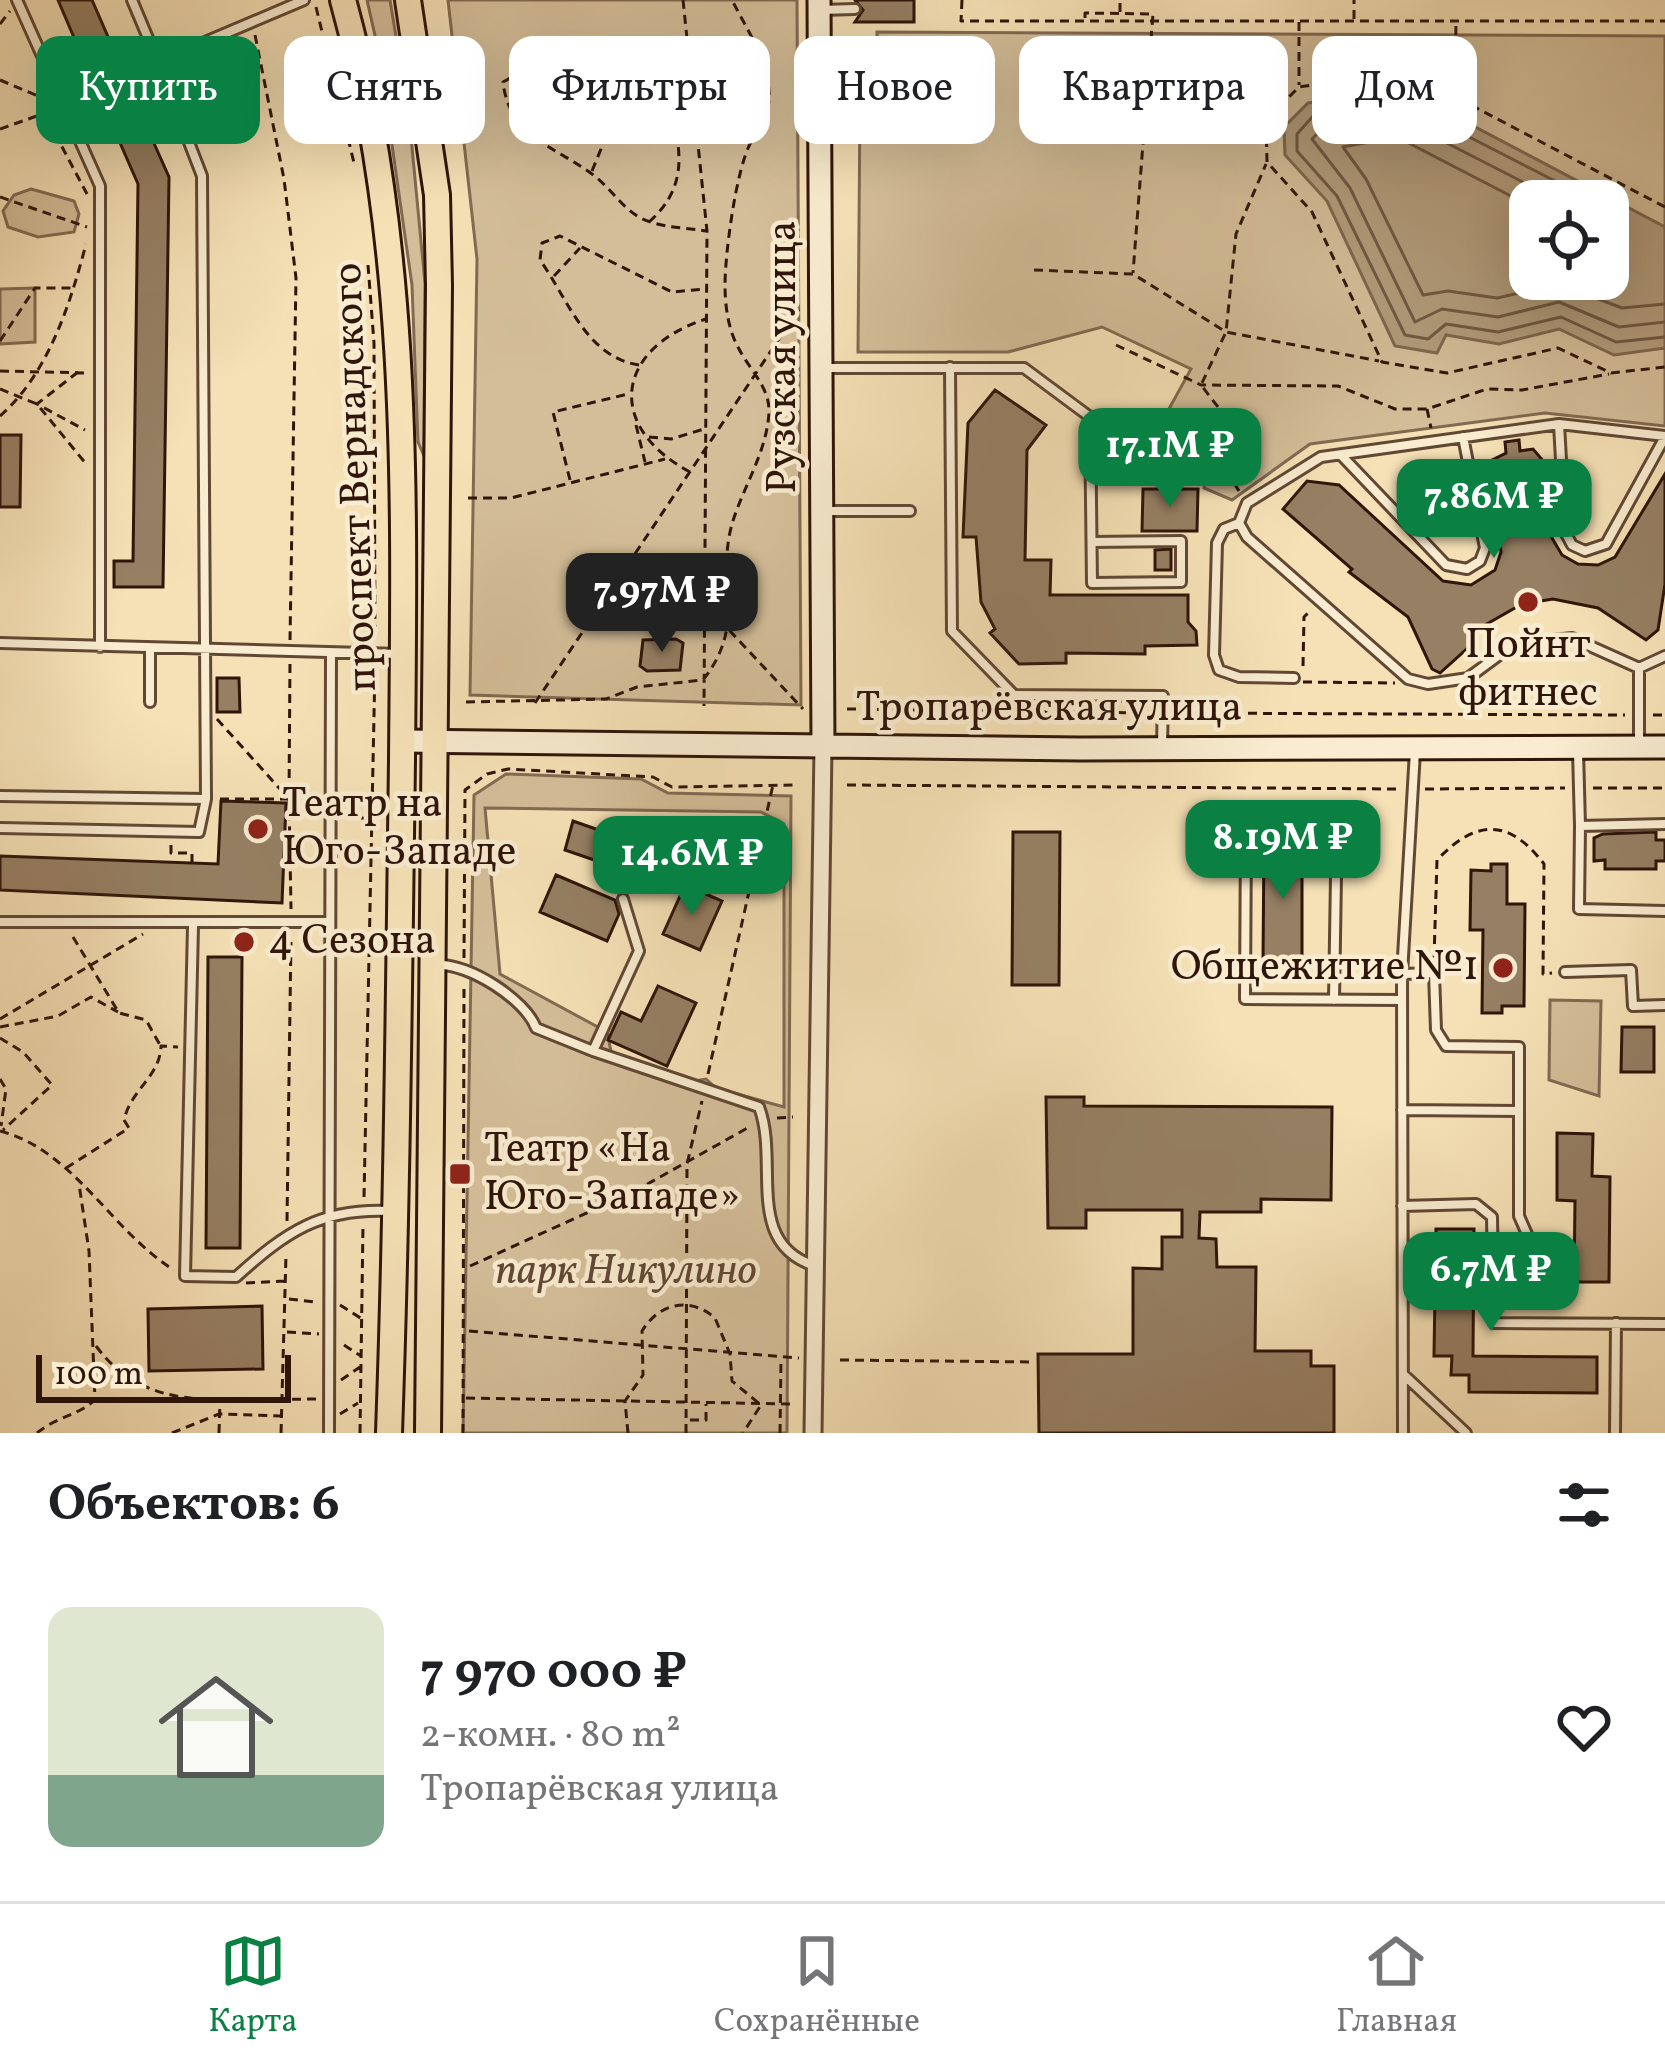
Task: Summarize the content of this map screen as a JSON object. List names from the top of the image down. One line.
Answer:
{"streets":{"main road":["проспект Вернадского"],"street":["Рузская улица","Тропарёвская улица"]},"crossings":[["Рузская улица","Тропарёвская улица"],["проспект Вернадского","Тропарёвская улица"]],"parks":["парк Никулино"],"places":{"other":["Пойнт фитнес","Театр на Юго-Западе","4 Сезона","Общежитие №1"],"transit":["Театр «На Юго-Западе»"]},"scale_bar":"100 m","page":{"chip":["Купить","Снять","Фильтры","Новое","Квартира","Дом"],"price":["17.1M ₽","7.86M ₽","7.97M ₽","8.19M ₽","14.6M ₽","6.7M ₽"],"scale":"100 m","heading":"Объектов: 6","list":[{"name":"7 970 000 ₽","note":"2-комн. · 80 m² · Тропарёвская улица"}],"tabs":["Карта","Сохранённые","Главная"]}}
